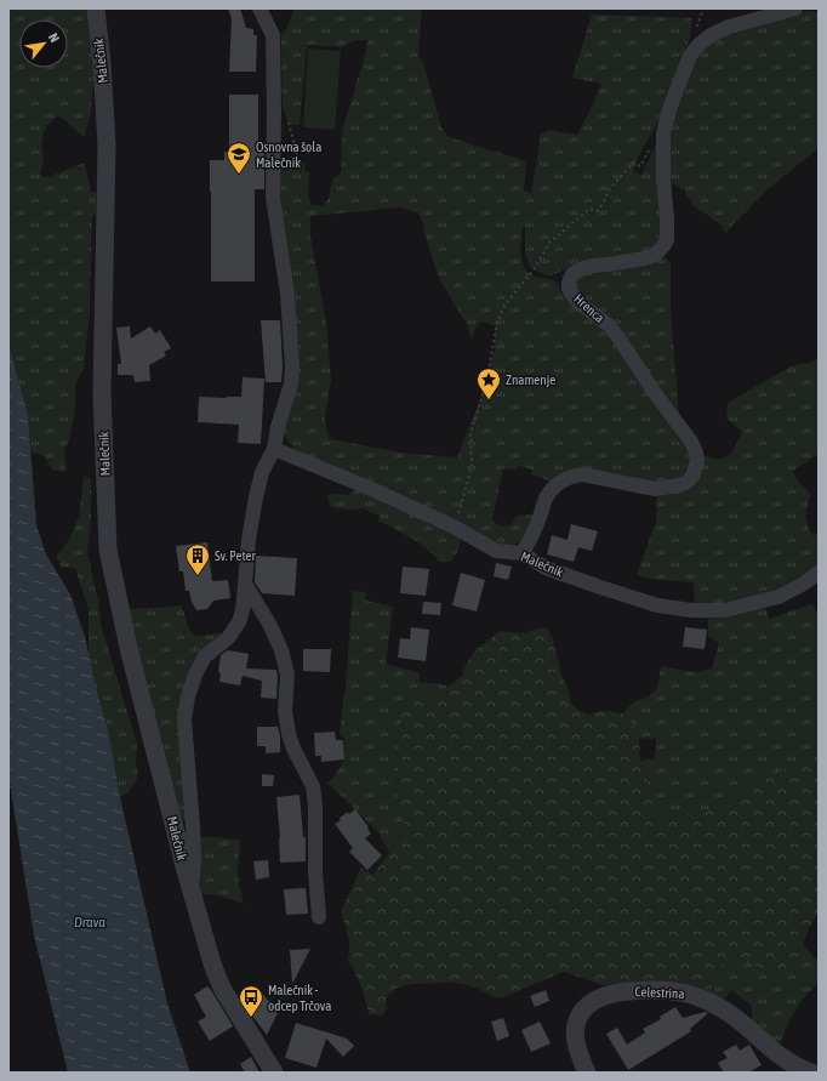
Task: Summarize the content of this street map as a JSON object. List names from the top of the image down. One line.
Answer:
{"streets":{"street":["Malečnik","Hrenca","Celestrina"]},"crossings":[["Malečnik","Hrenca"]],"water":["Drava"],"places":{"school or university":["Osnovna šola Malečnik"],"place":["Znamenje"],"building":["Sv. Peter"],"bus stop":["Malečnik - odcep Trčova"]},"north":"top right"}
